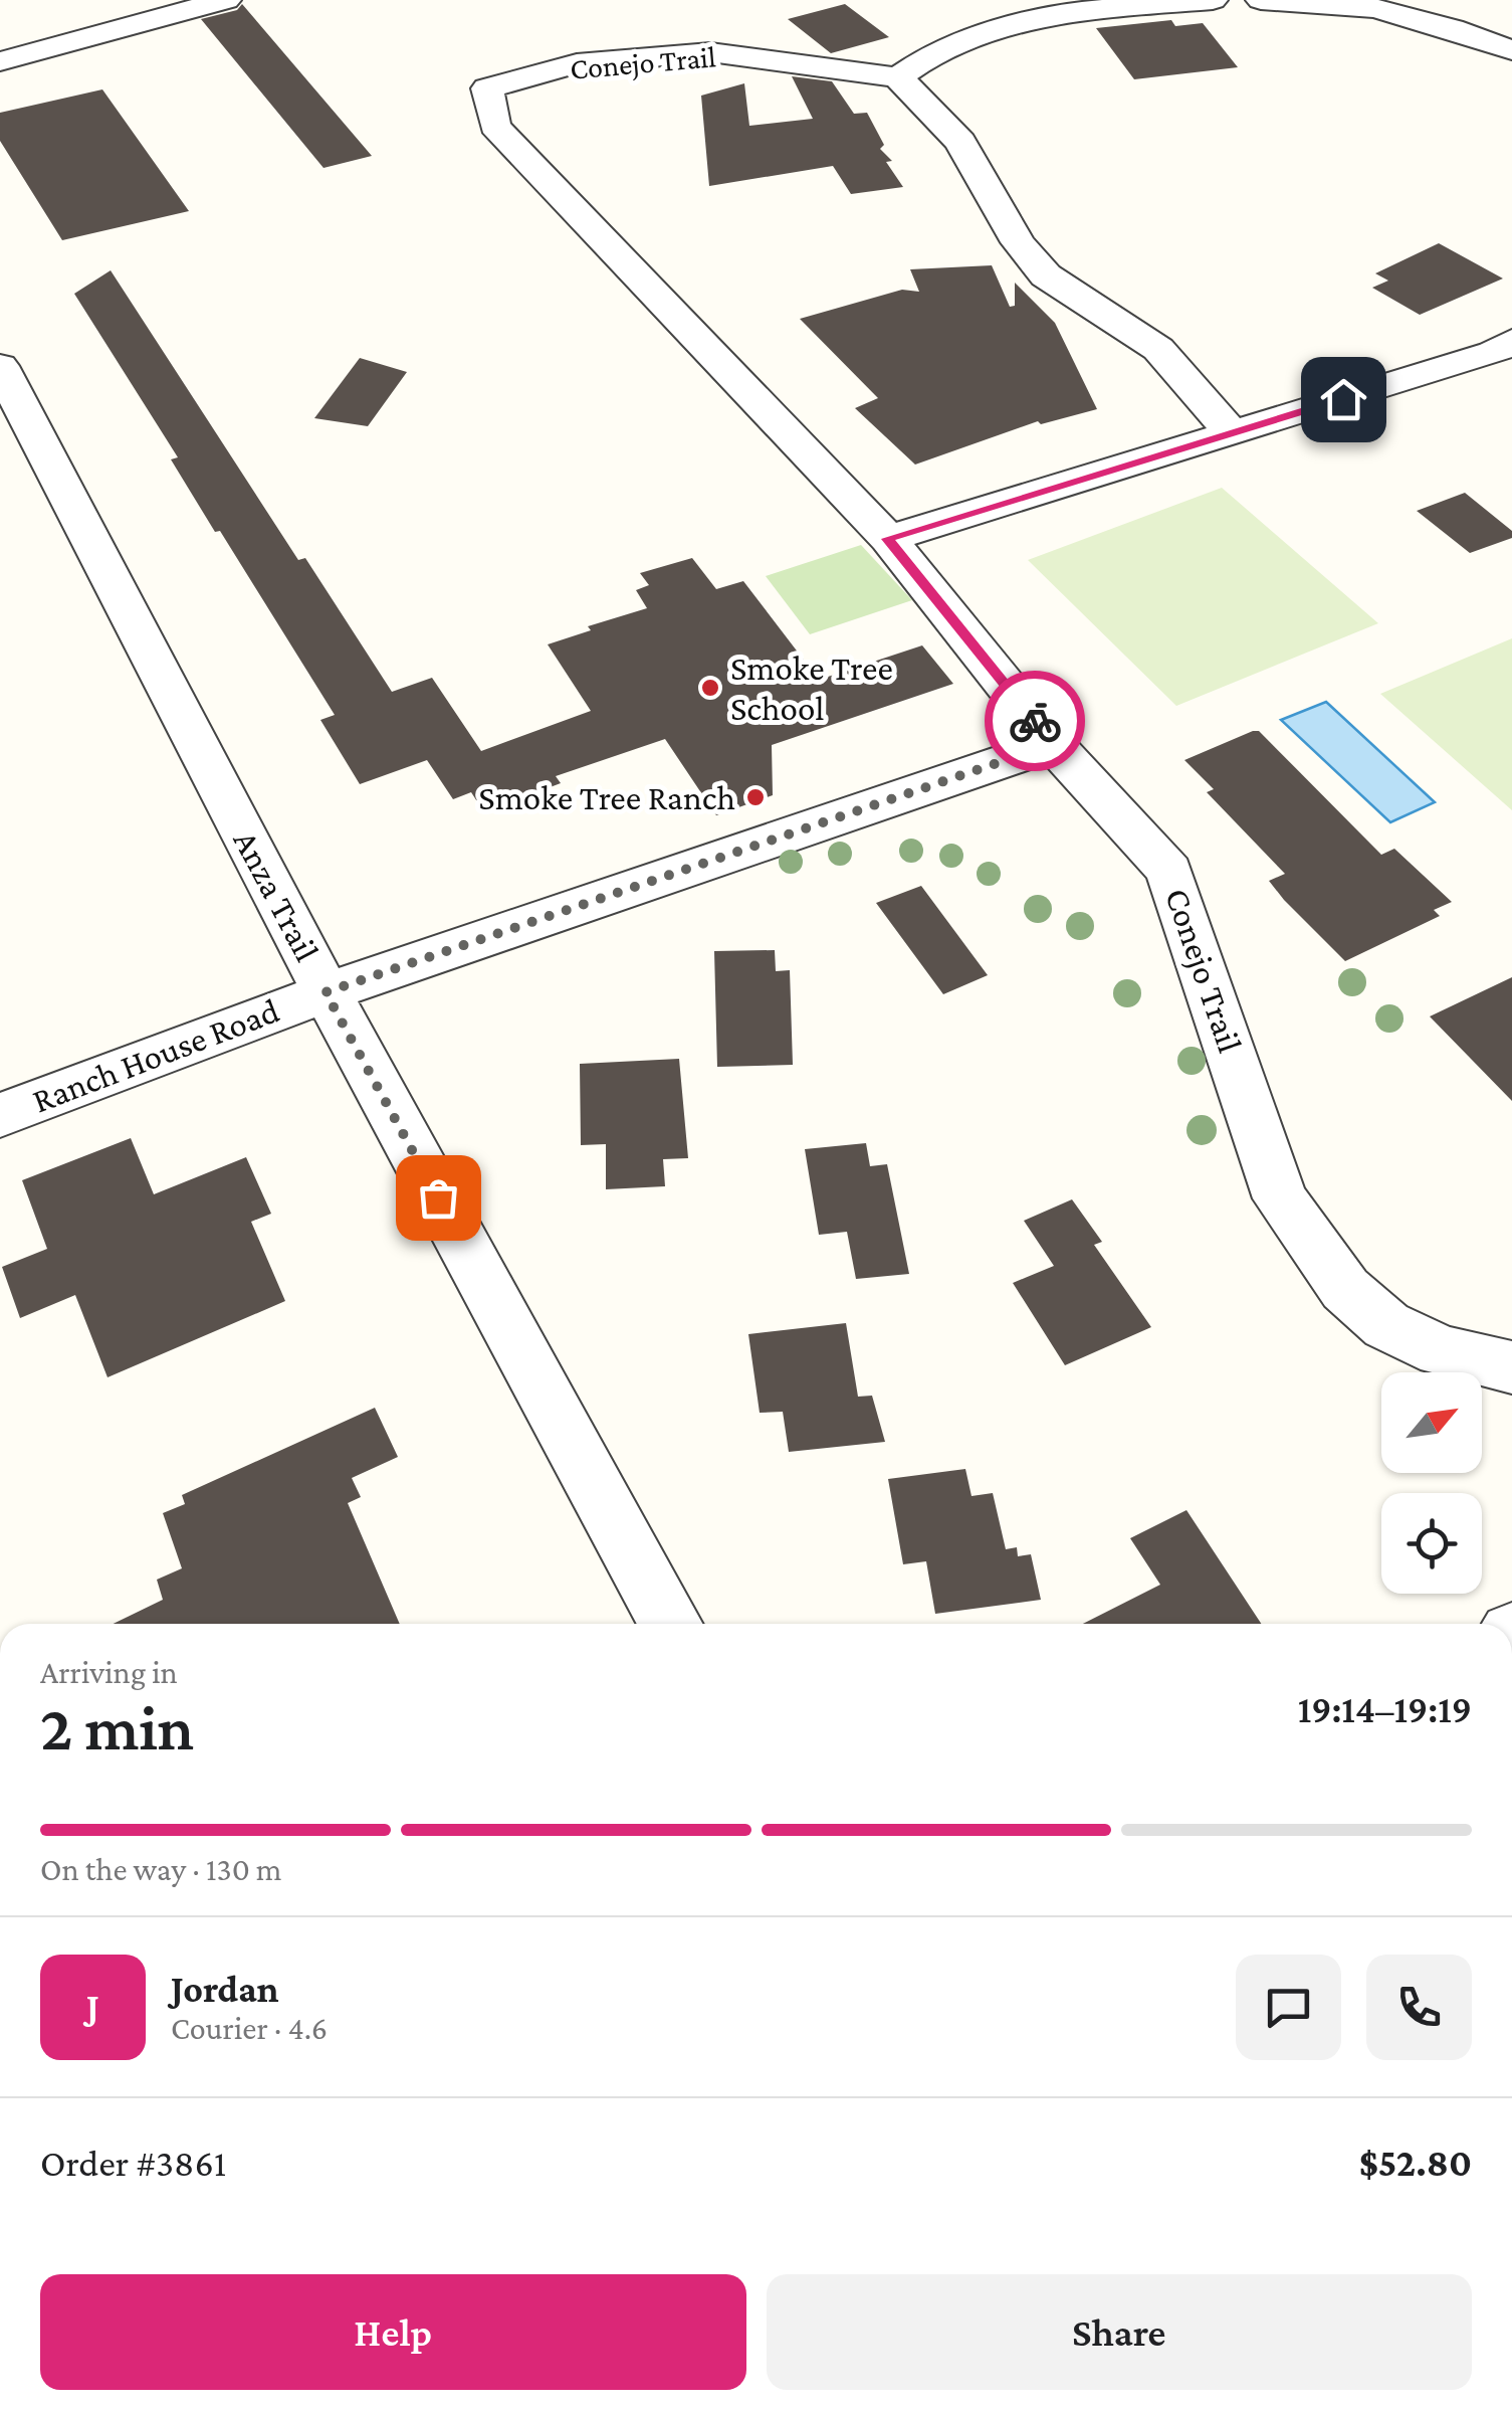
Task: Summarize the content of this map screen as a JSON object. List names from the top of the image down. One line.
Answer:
{"streets":{"street":["Conejo Trail","Anza Trail","Ranch House Road"]},"crossings":[["Conejo Trail","Ranch House Road"],["Anza Trail","Ranch House Road"]],"places":["Smoke Tree School","Smoke Tree Ranch"],"north":"top right","page":{"heading":["2 min","Arriving in","19:14–19:19"],"panel":["Jordan","Courier · 4.6","Order #3861","$52.80"],"bar":"On the way · 130 m","round":"J","buttons":["Help","Share"]}}
